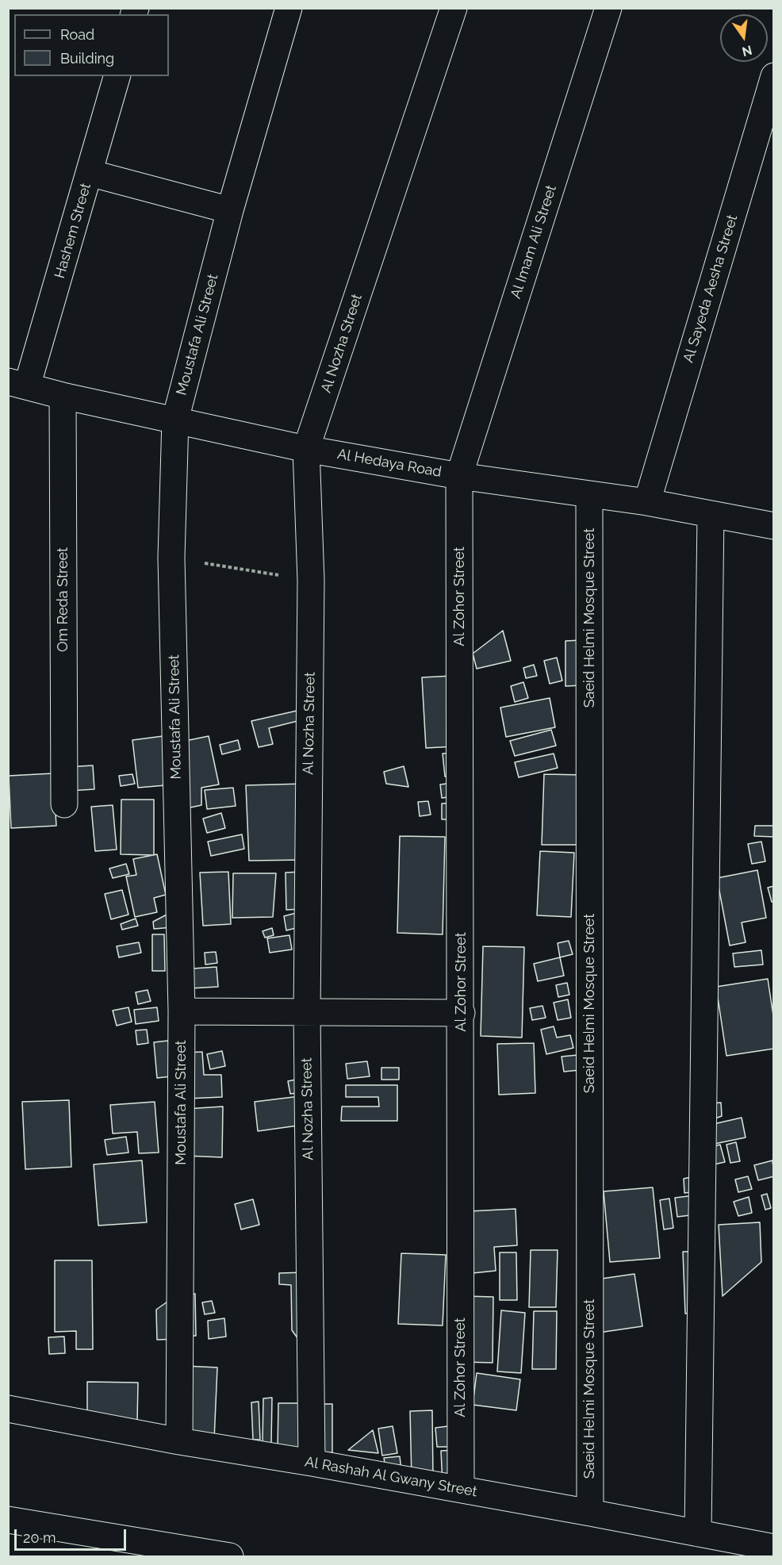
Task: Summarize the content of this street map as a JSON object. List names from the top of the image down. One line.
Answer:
{"streets":{"street":["Hashem Street","Al Imam Ali Street","Al Sayeda Aesha Street","Moustafa Ali Street","Al Nozha Street","Al Hedaya Road","Al Zohor Street","Om Reda Street","Saeid Helmi Mosque Street","Al Rashah Al Gwany Street"]},"crossings":[["Hashem Street","Al Hedaya Road"],["Al Imam Ali Street","Al Hedaya Road"],["Al Imam Ali Street","Al Zohor Street"],["Al Sayeda Aesha Street","Al Hedaya Road"],["Moustafa Ali Street","Al Hedaya Road"],["Moustafa Ali Street","Al Rashah Al Gwany Street"],["Al Nozha Street","Al Hedaya Road"],["Al Nozha Street","Al Rashah Al Gwany Street"],["Al Hedaya Road","Al Zohor Street"],["Al Hedaya Road","Om Reda Street"],["Al Hedaya Road","Saeid Helmi Mosque Street"],["Al Zohor Street","Al Rashah Al Gwany Street"],["Saeid Helmi Mosque Street","Al Rashah Al Gwany Street"]],"legend":["Road","Building"],"scale_bar":"20 m","north":"bottom"}
